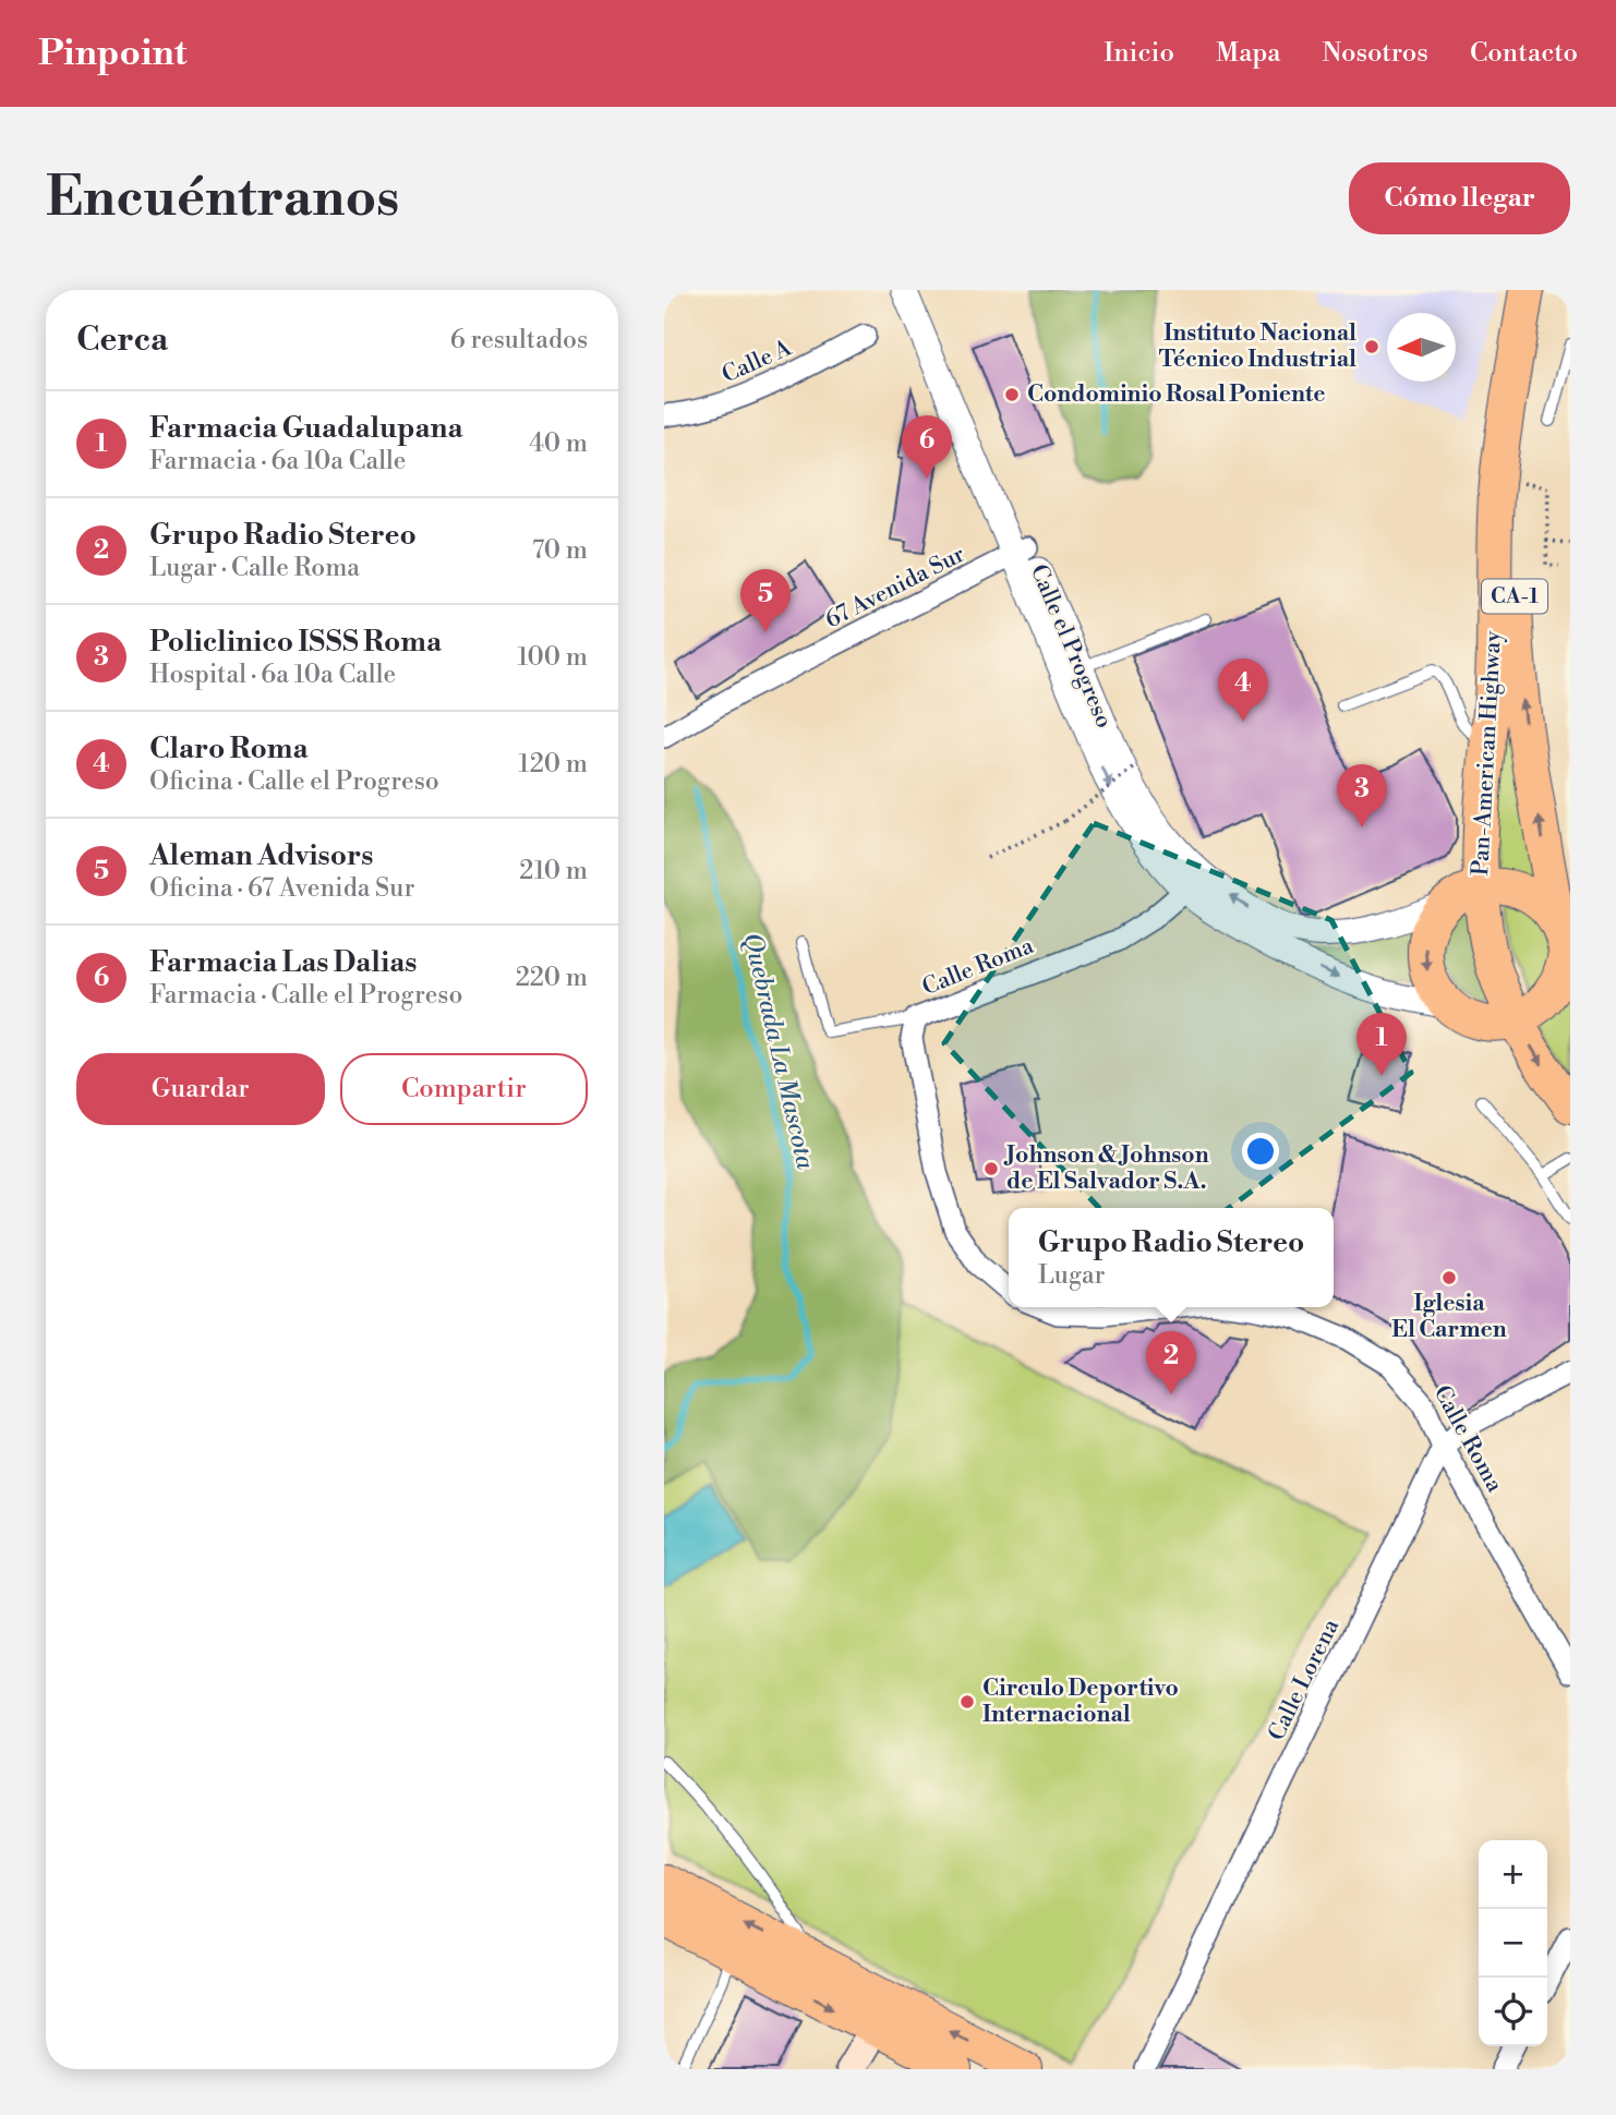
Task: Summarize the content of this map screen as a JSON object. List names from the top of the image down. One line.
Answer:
{"streets":{"highway":["CA-1","Pan-American Highway"],"street":["Calle A","67 Avenida Sur","Calle el Progreso","Calle Roma","Calle Lorena"]},"crossings":[["67 Avenida Sur","Calle el Progreso"],["CA-1","Pan-American Highway"],["Calle el Progreso","Calle Roma"],["Calle Roma","Calle Lorena"]],"water":["Quebrada La Mascota"],"places":["Instituto Nacional Técnico Industrial","Condominio Rosal Poniente","Johnson & Johnson de El Salvador S.A.","Iglesia El Carmen","Circulo Deportivo Internacional"],"north":"left","page":{"header":"Pinpoint","nav":["Inicio","Mapa","Nosotros","Contacto"],"buttons":["Cómo llegar",["Guardar","Compartir"]],"title":"Encuéntranos","heading":["Cerca","6 resultados"],"list":[{"mark":"1","name":"Farmacia Guadalupana","note":"Farmacia · 6a 10a Calle","value":"40 m"},{"mark":"2","name":"Grupo Radio Stereo","note":"Lugar · Calle Roma","value":"70 m"},{"mark":"3","name":"Policlinico ISSS Roma","note":"Hospital · 6a 10a Calle","value":"100 m"},{"mark":"4","name":"Claro Roma","note":"Oficina · Calle el Progreso","value":"120 m"},{"mark":"5","name":"Aleman Advisors","note":"Oficina · 67 Avenida Sur","value":"210 m"},{"mark":"6","name":"Farmacia Las Dalias","note":"Farmacia · Calle el Progreso","value":"220 m"}],"pins":["6","5","4","3","1","2"],"popup":["Grupo Radio Stereo","Lugar"],"map_buttons":["+","−"]}}
